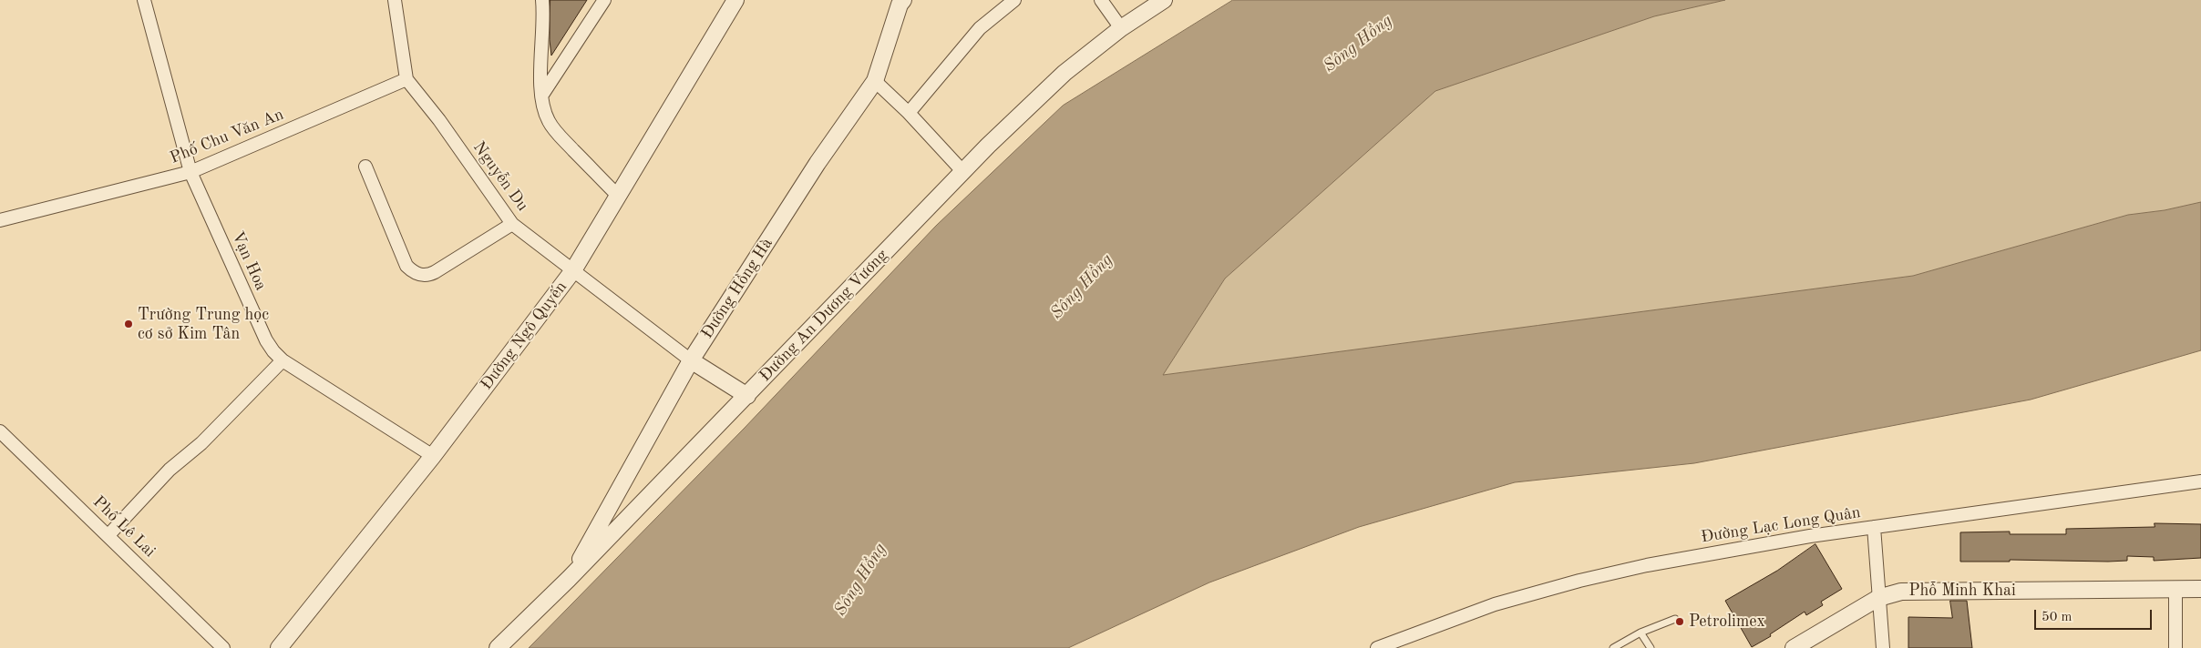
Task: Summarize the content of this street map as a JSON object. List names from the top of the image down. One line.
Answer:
{"streets":{"street":["Phố Chu Văn An","Nguyễn Du","Vạn Hoa","Đường Hồng Hà","Đường An Dương Vương","Đường Ngô Quyến","Đường Lạc Long Quân","Phố Lê Lai","Phỗ Minh Khai"]},"crossings":[["Phố Chu Văn An","Nguyễn Du"],["Phố Chu Văn An","Vạn Hoa"],["Nguyễn Du","Đường Hồng Hà"],["Nguyễn Du","Đường Ngô Quyến"],["Vạn Hoa","Đường Ngô Quyến"],["Đường Hồng Hà","Đường An Dương Vương"]],"water":["Sông Hồng"],"places":["Trường Trung học cơ sở Kim Tân","Petrolimex"],"scale_bar":"50 m"}
